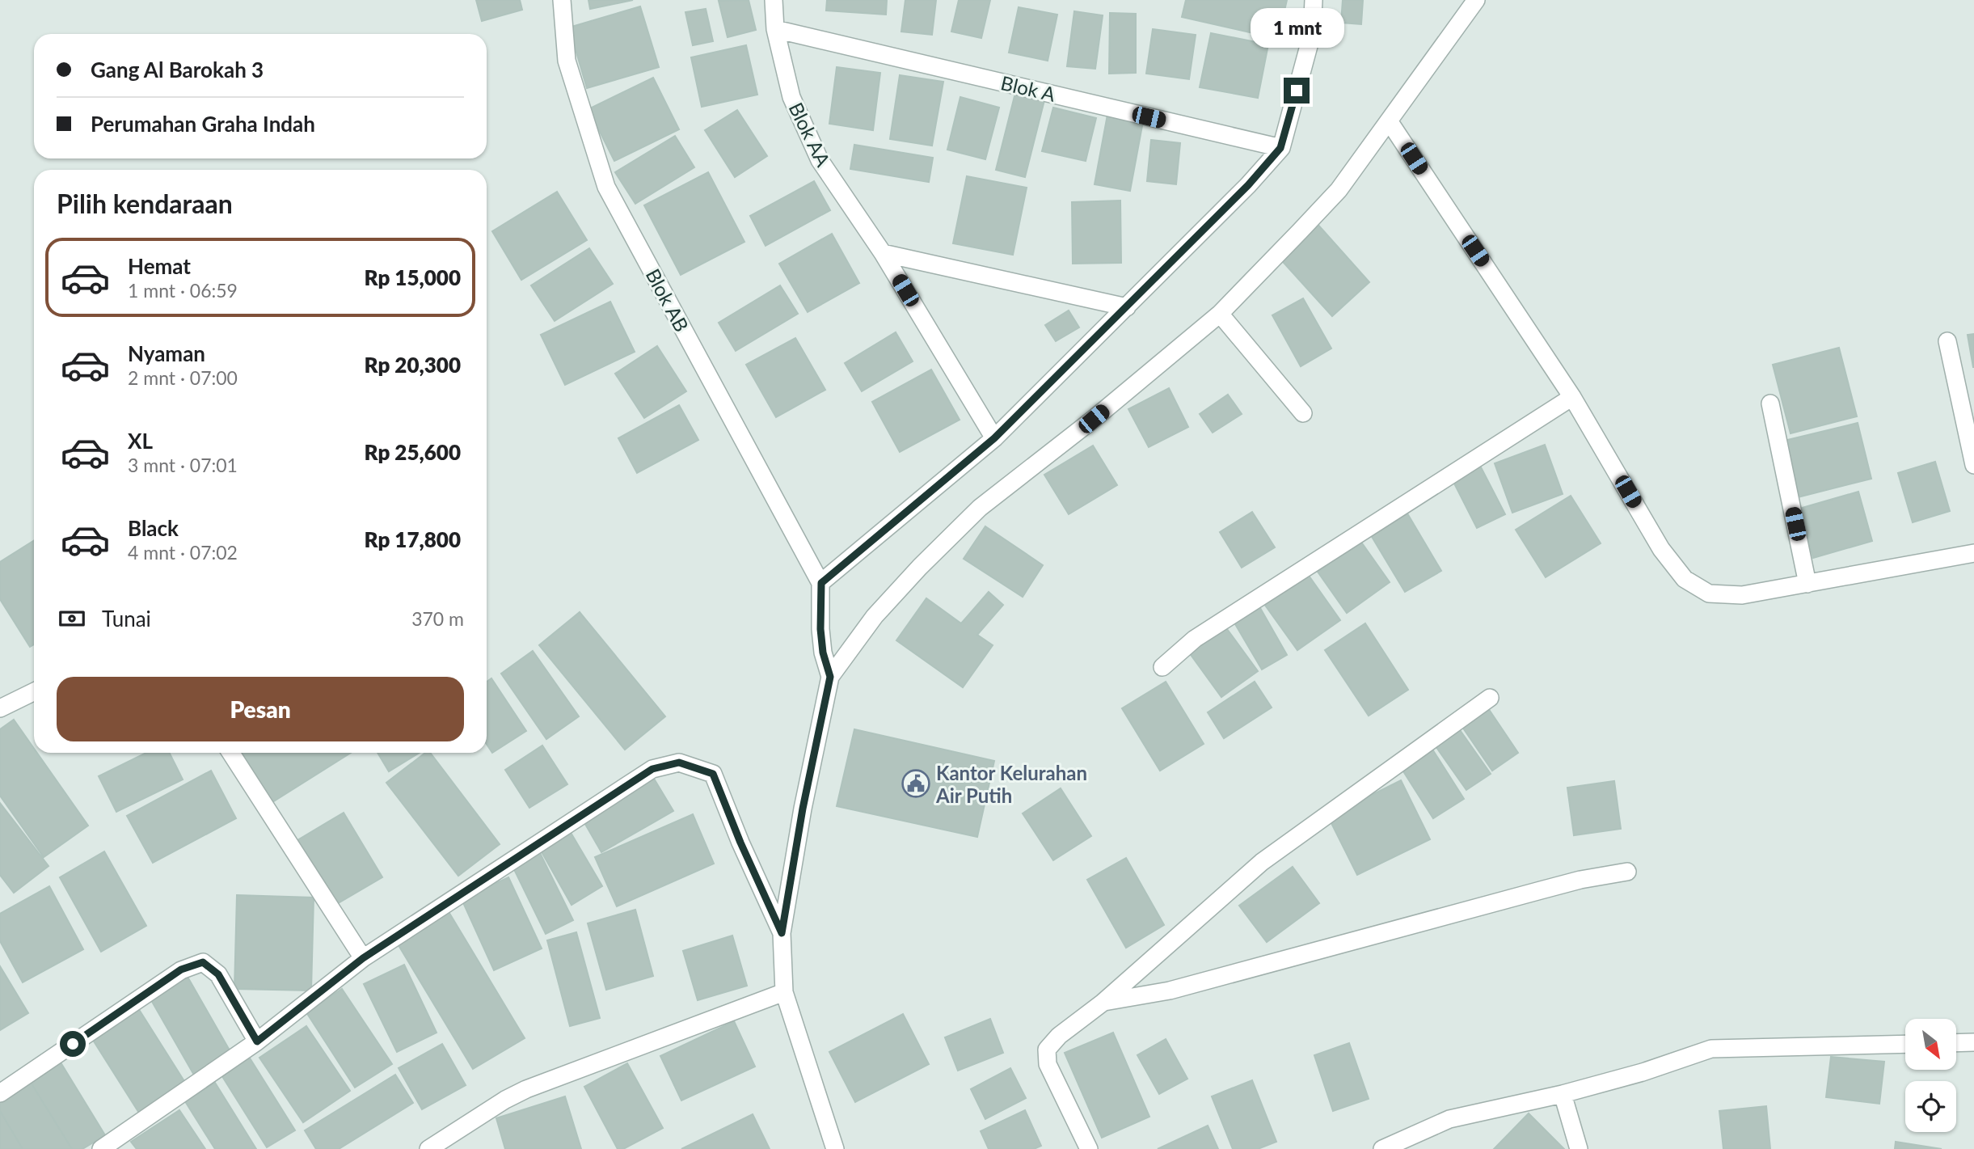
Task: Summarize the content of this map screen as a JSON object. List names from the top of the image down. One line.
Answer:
{"streets":{"street":["Blok A","Blok AA","Blok AB"]},"crossings":[["Blok A","Blok AA"]],"places":{"public building":["Kantor Kelurahan Air Putih"]},"north":"bottom right","page":{"bubble":"1 mnt","banner":["Gang Al Barokah 3","Perumahan Graha Indah"],"heading":"Pilih kendaraan","list":[{"name":"Hemat","note":"1 mnt · 06:59","value":"Rp 15,000"},{"name":"Nyaman","note":"2 mnt · 07:00","value":"Rp 20,300"},{"name":"XL","note":"3 mnt · 07:01","value":"Rp 25,600"},{"name":"Black","note":"4 mnt · 07:02","value":"Rp 17,800"}],"pay":["Tunai","370 m"],"buttons":"Pesan"}}
